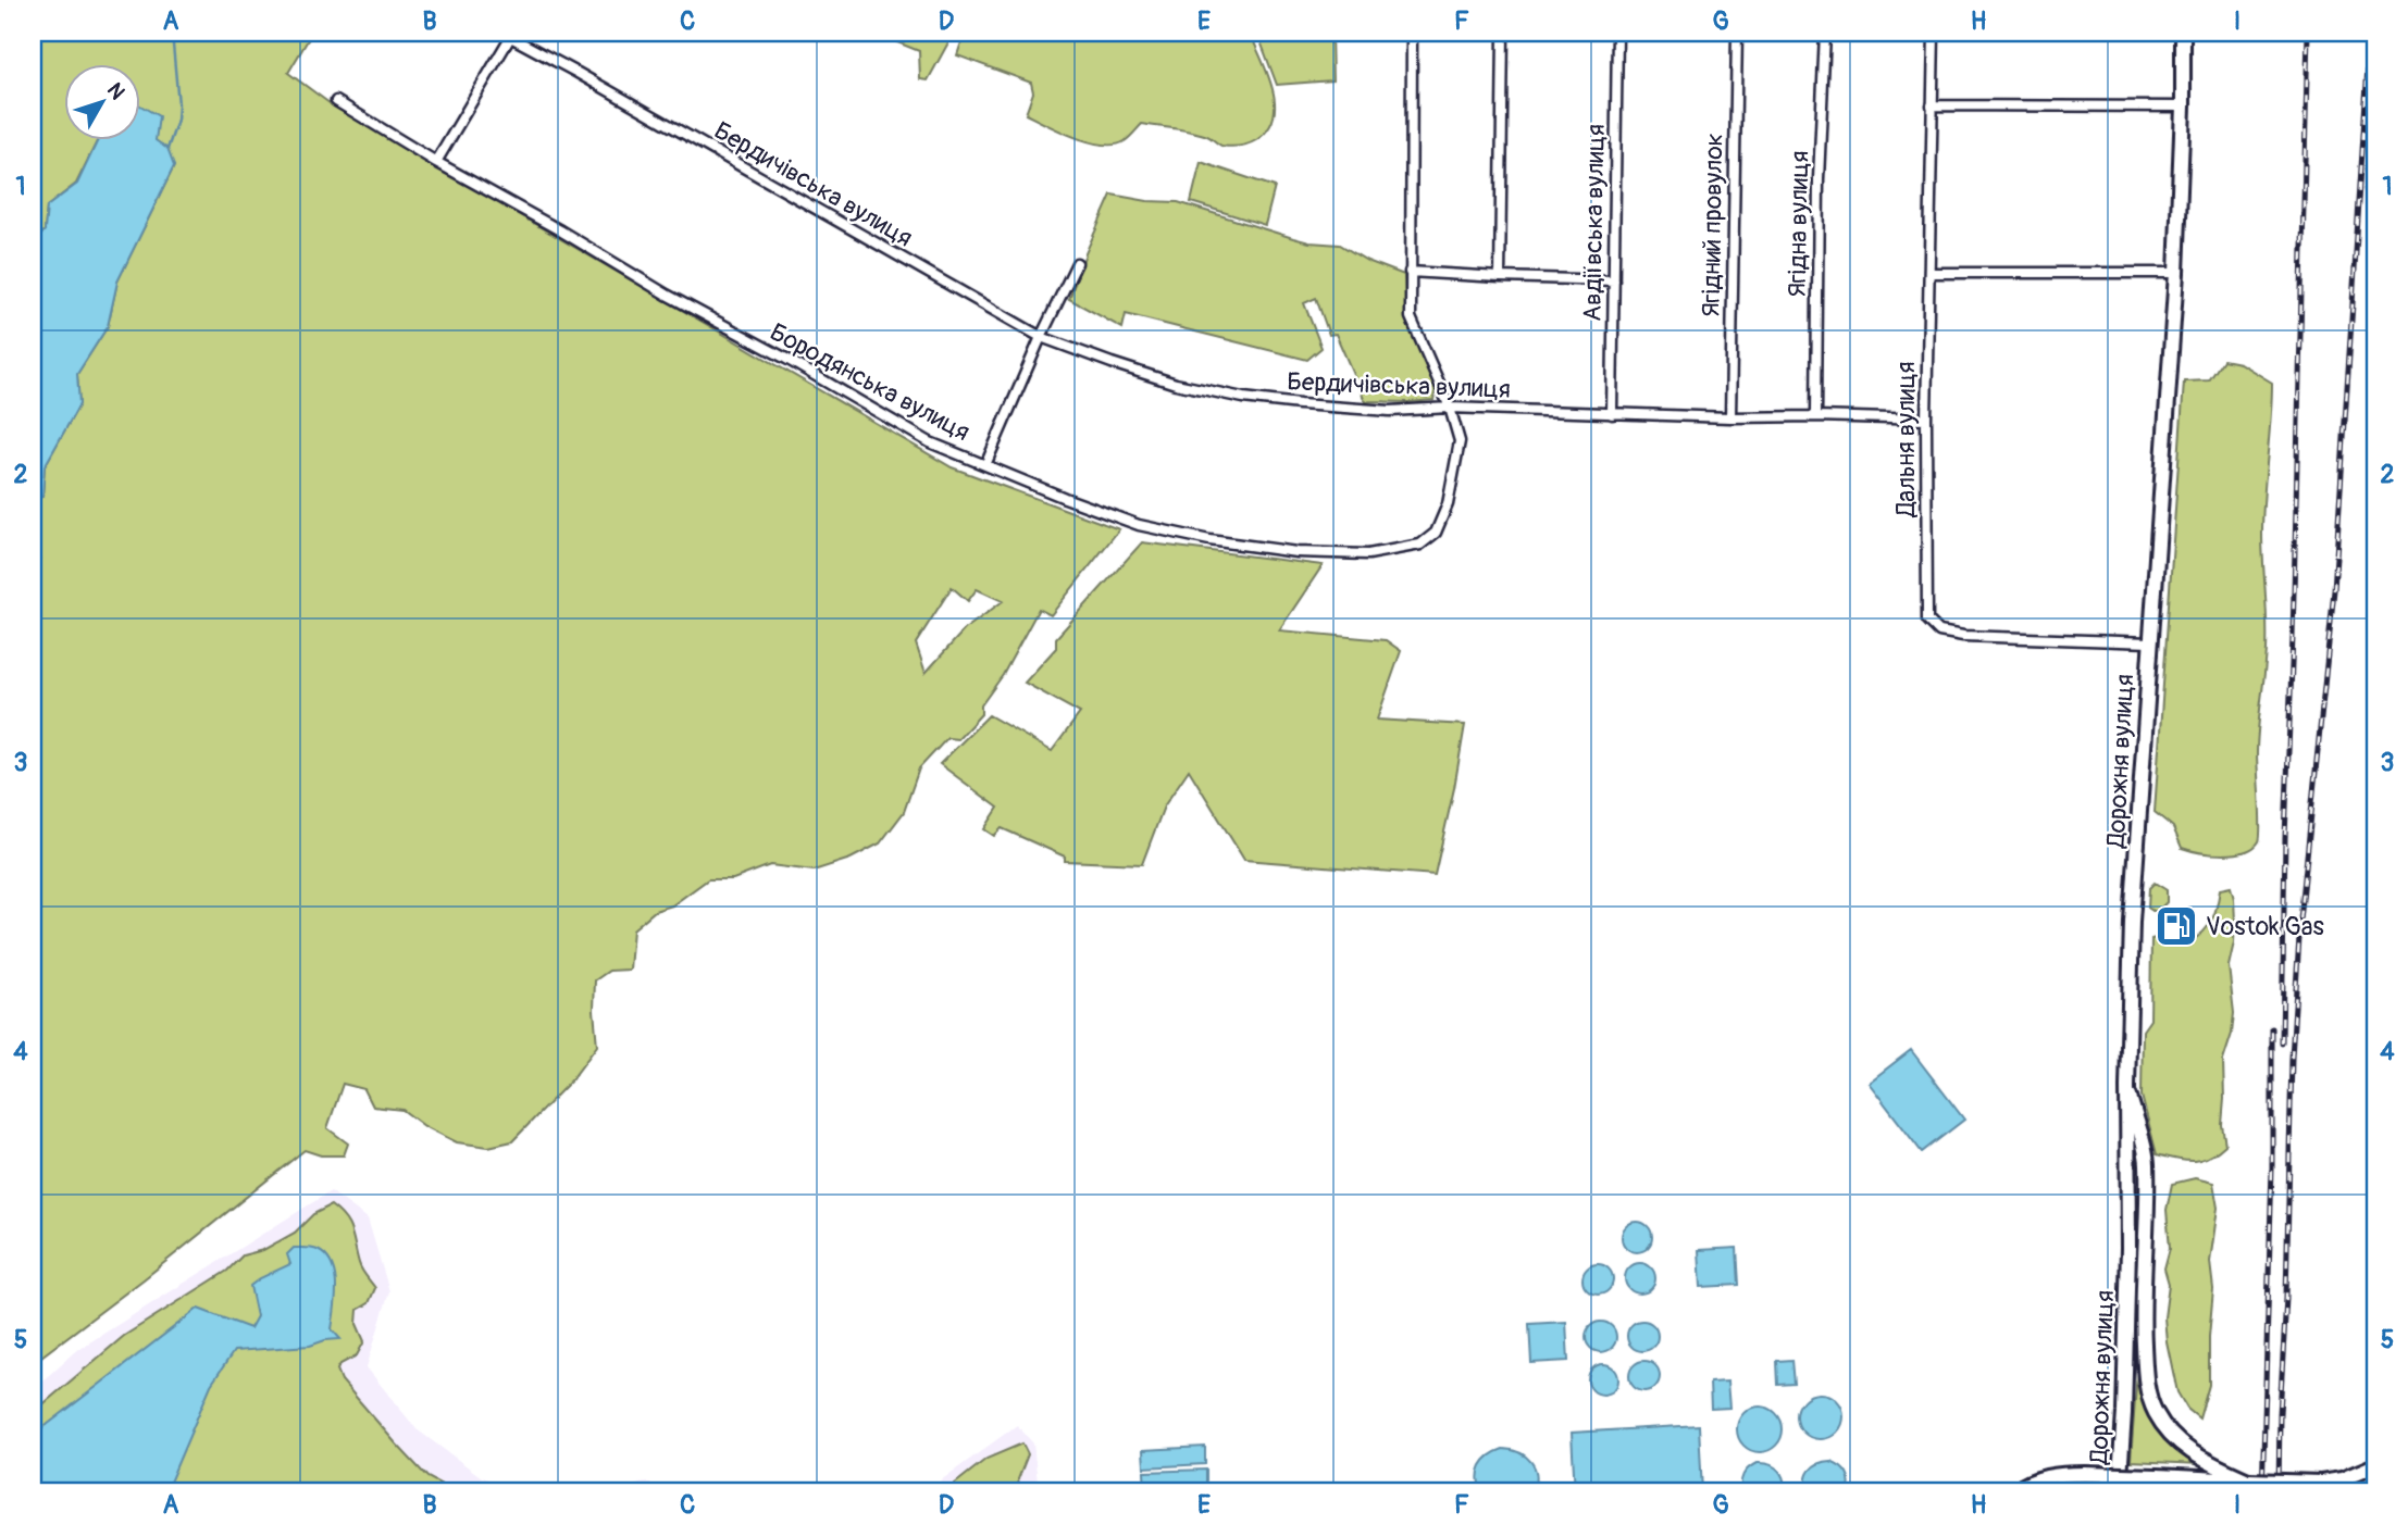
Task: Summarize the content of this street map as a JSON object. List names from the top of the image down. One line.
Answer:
{"streets":{"main road":["Дорожня вулиця"],"street":["Бердичівська вулиця","Авдіївська вулиця","Ягідна вулиця","Ягідний провулок","Бородянська вулиця","Дальня вулиця"]},"crossings":[["Бердичівська вулиця","Авдіївська вулиця"],["Бердичівська вулиця","Ягідна вулиця"],["Бердичівська вулиця","Ягідний провулок"],["Бердичівська вулиця","Бородянська вулиця"],["Бердичівська вулиця","Дальня вулиця"],["Дальня вулиця","Дорожня вулиця"]],"places":{"fuel station":["Vostok Gas"]},"north":"top right","grid":{"columns":["A","B","C","D","E","F","G","H","I"],"rows":["1","2","3","4","5"]}}
